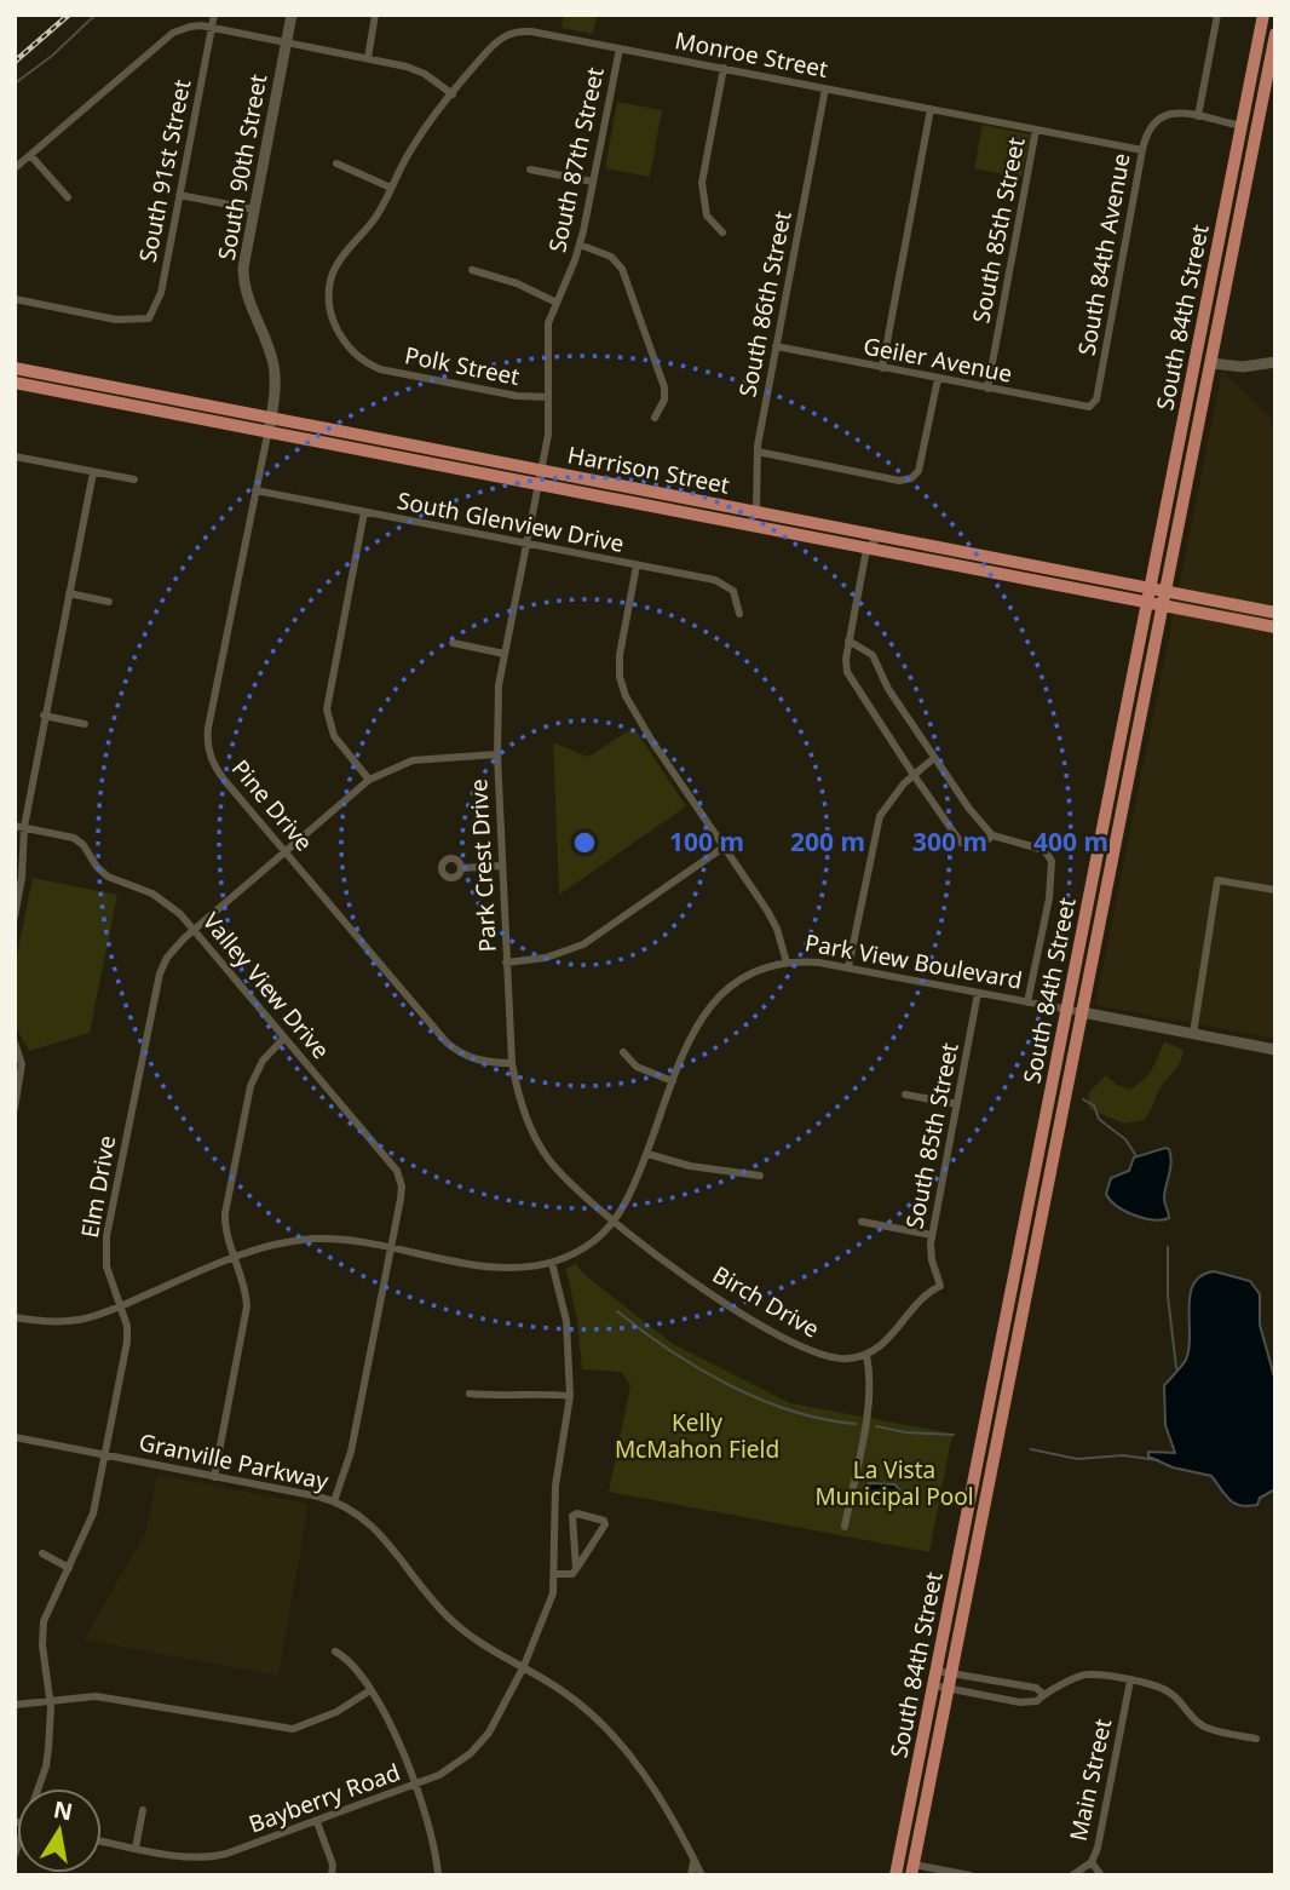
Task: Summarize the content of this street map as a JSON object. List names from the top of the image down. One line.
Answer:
{"streets":{"main road":["South 84th Street","Harrison Street"],"street":["Monroe Street","South 87th Street","South 90th Street","South 91st Street","South 85th Street","South 84th Avenue","South 86th Street","Geiler Avenue","Polk Street","South Glenview Drive","Pine Drive","Park Crest Drive","Park View Boulevard","Valley View Drive","Elm Drive","Birch Drive","Granville Parkway","Main Street","Bayberry Road"]},"crossings":[["Monroe Street","South 87th Street"],["Monroe Street","South 85th Street"],["Monroe Street","South 84th Avenue"],["Monroe Street","South 86th Street"],["South 87th Street","Polk Street"],["South 87th Street","Harrison Street"],["South 87th Street","Park Crest Drive"],["South 90th Street","Harrison Street"],["South 90th Street","Pine Drive"],["South 85th Street","Geiler Avenue"],["South 85th Street","Park View Boulevard"],["South 85th Street","Birch Drive"],["South 84th Avenue","Geiler Avenue"],["South 86th Street","Geiler Avenue"],["South 86th Street","Harrison Street"],["South 84th Street","Harrison Street"],["South 84th Street","Park View Boulevard"],["Harrison Street","Pine Drive"],["Harrison Street","Park Crest Drive"],["South Glenview Drive","Pine Drive"],["South Glenview Drive","Park Crest Drive"],["Pine Drive","Park Crest Drive"],["Pine Drive","Elm Drive"],["Park Crest Drive","Park View Boulevard"],["Park Crest Drive","Elm Drive"],["Park Crest Drive","Birch Drive"],["Park View Boulevard","Valley View Drive"],["Park View Boulevard","Elm Drive"],["Park View Boulevard","Birch Drive"],["Valley View Drive","Elm Drive"],["Valley View Drive","Granville Parkway"],["Elm Drive","Granville Parkway"],["Granville Parkway","Bayberry Road"]],"parks":["Kelly McMahon Field","La Vista Municipal Pool"],"north":"top","rings":["100 m","200 m","300 m","400 m"]}
